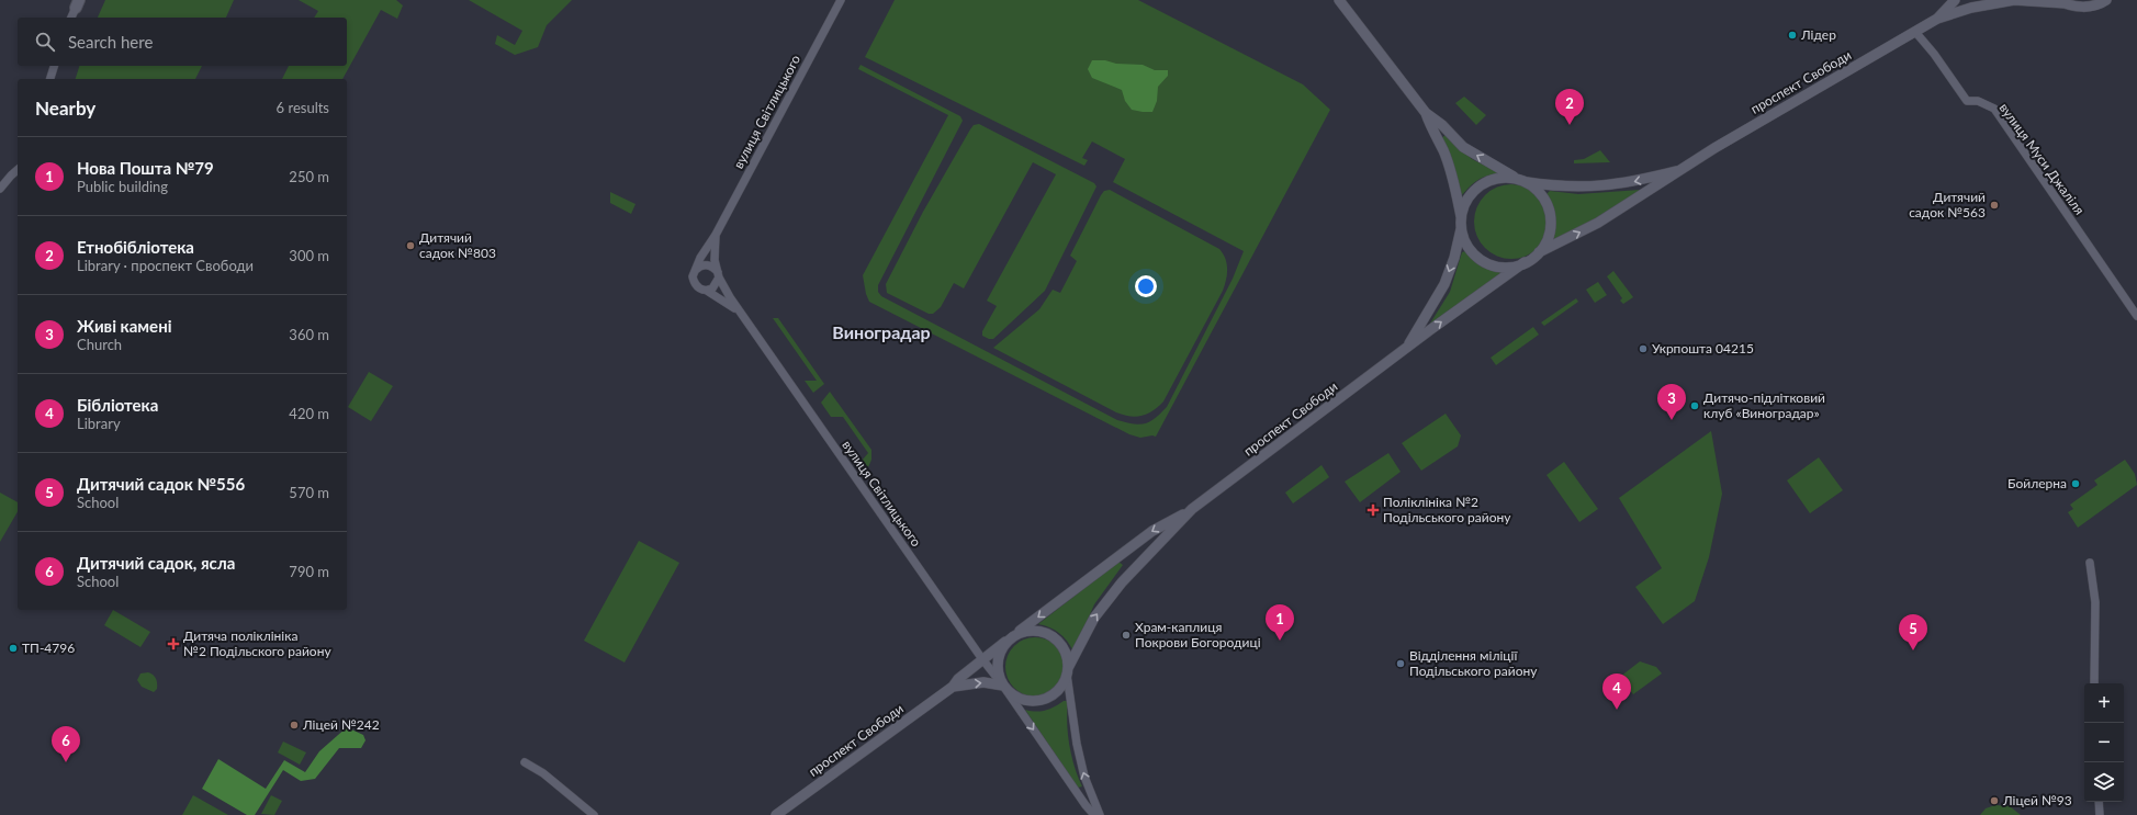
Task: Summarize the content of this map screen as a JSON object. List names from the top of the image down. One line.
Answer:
{"streets":{"street":["проспект Свободи","вулиця Світлицького","вулиця Муси Джаліля"]},"crossings":[["проспект Свободи","вулиця Світлицького"],["проспект Свободи","вулиця Муси Джаліля"]],"districts":["Виноградар"],"places":{"other":["Лідер","Дитячий садок №563","Дитячий садок №803","Укрпошта 04215","Дитячо-підлітковий клуб «Виноградар»","Бойлерна","Храм-каплиця Покрови Богородиці","ТП-4796","Відділення міліції Подільського району","Ліцей №242","Ліцей №93"],"health":["Поліклініка №2 Подільського району","Дитяча поліклініка №2 Подільского району"]},"page":{"search":"Search here","heading":["Nearby","6 results"],"pins":["2","3","1","5","4","6"],"list":[{"mark":"1","name":"Нова Пошта №79","note":"Public building","value":"250 m"},{"mark":"2","name":"Етнобібліотека","note":"Library · проспект Свободи","value":"300 m"},{"mark":"3","name":"Живі камені","note":"Church","value":"360 m"},{"mark":"4","name":"Бібліотека","note":"Library","value":"420 m"},{"mark":"5","name":"Дитячий садок №556","note":"School","value":"570 m"},{"mark":"6","name":"Дитячий садок, ясла","note":"School","value":"790 m"}],"map_buttons":["+","−"]}}
